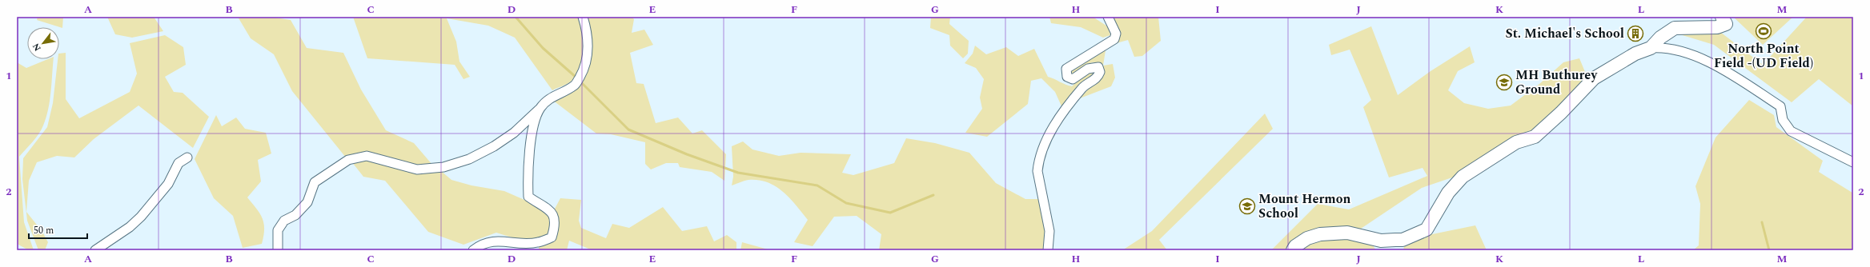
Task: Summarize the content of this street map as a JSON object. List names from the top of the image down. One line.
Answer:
{"places":{"sports":["North Point Field -(UD Field)"],"building":["St. Michael's School"],"school or university":["MH Buthurey Ground","Mount Hermon School"]},"scale_bar":"50 m","north":"bottom left","grid":{"columns":["A","B","C","D","E","F","G","H","I","J","K","L","M"],"rows":["1","2"]}}
